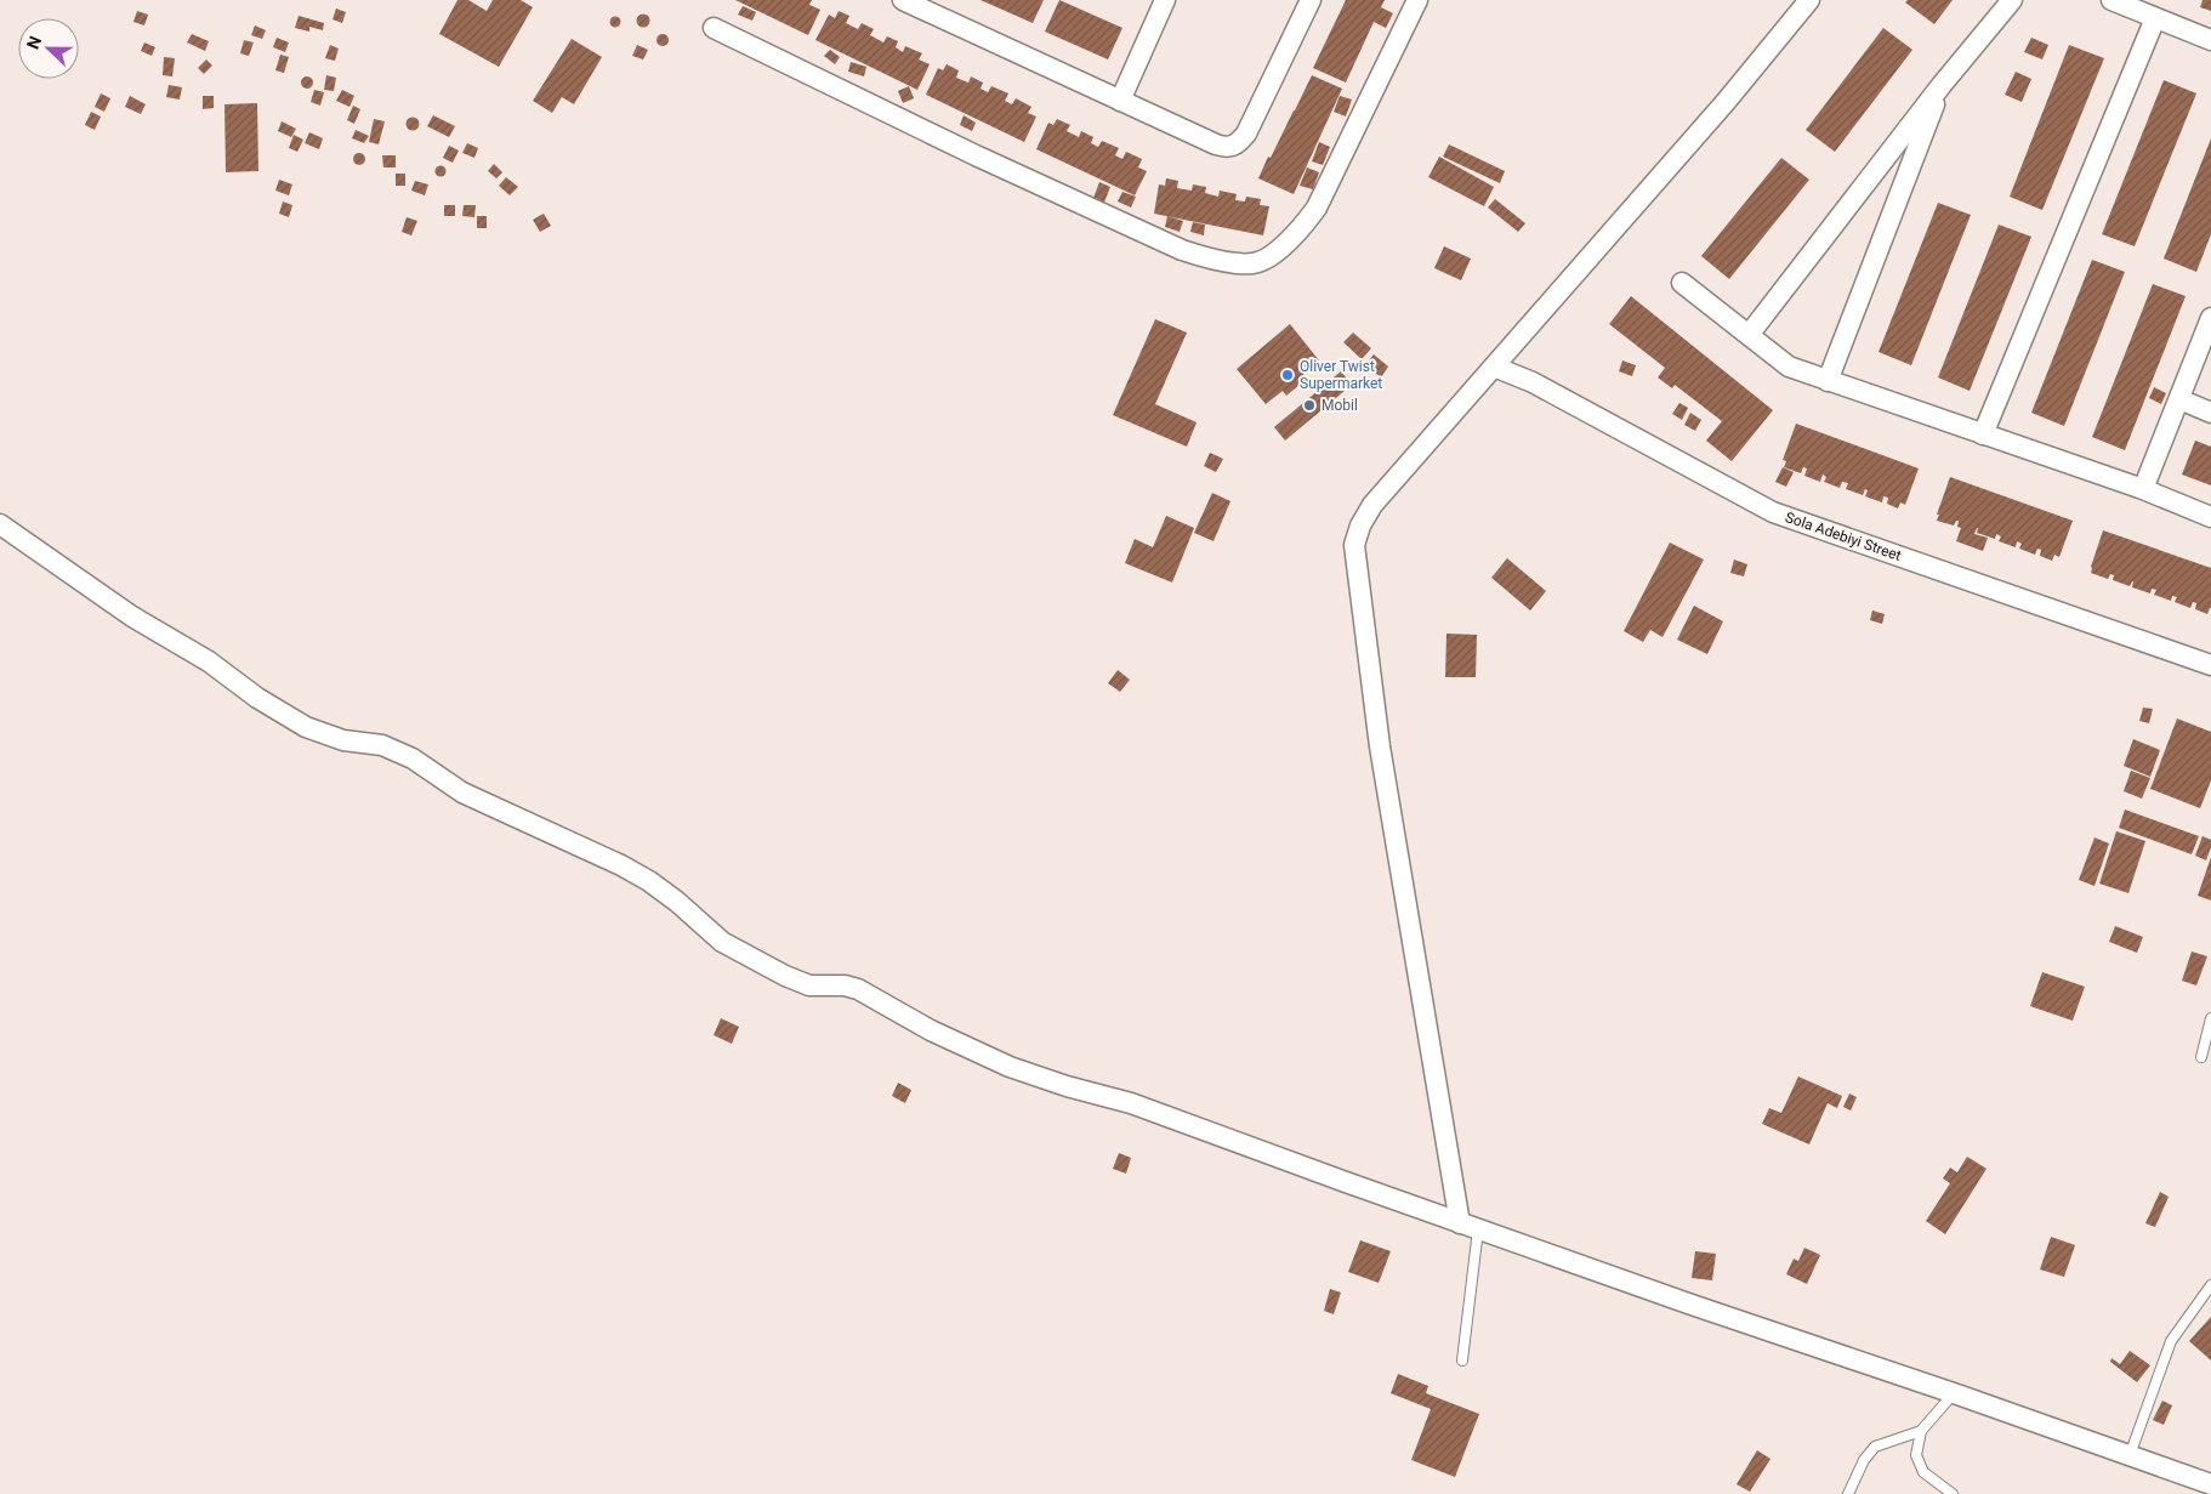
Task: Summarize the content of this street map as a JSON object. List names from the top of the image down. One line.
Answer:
{"streets":{"street":["Sola Adebiyi Street"]},"places":["Oliver Twist Supermarket","Mobil"],"north":"left"}
